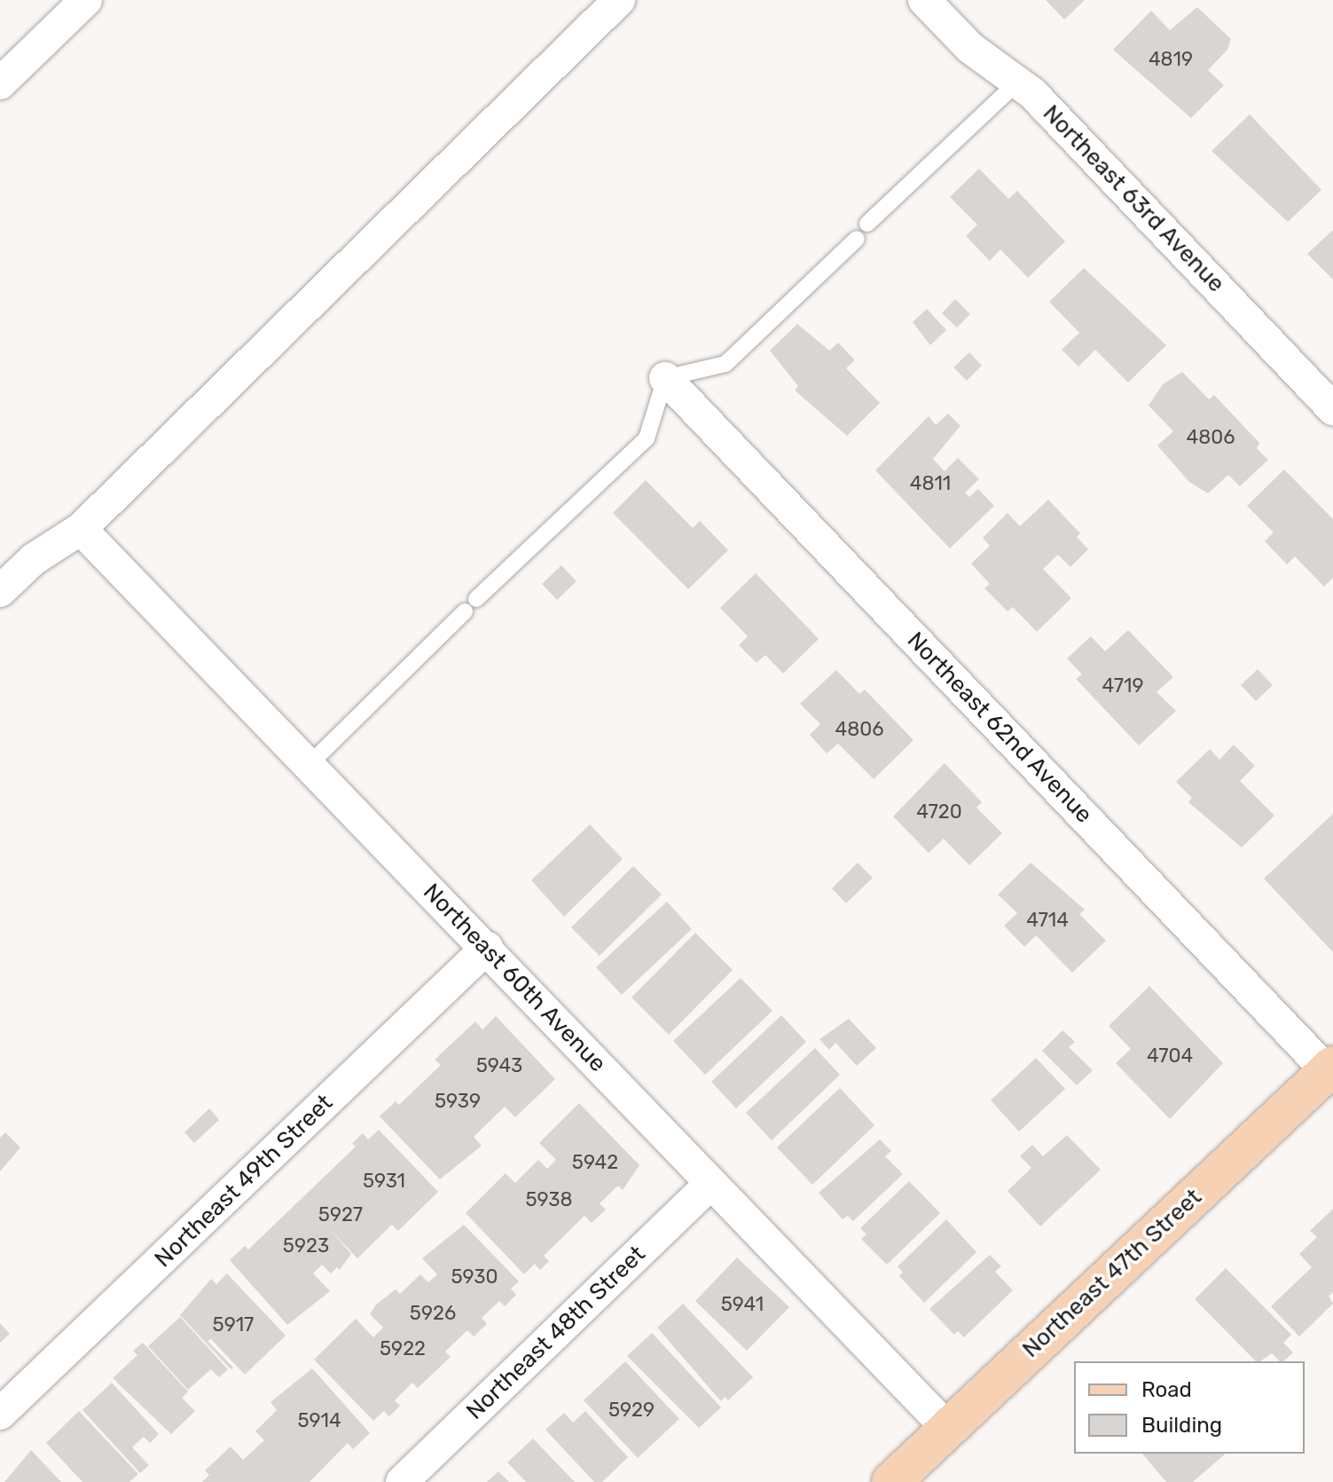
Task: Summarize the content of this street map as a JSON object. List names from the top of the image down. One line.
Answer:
{"streets":{"street":["Northeast 63rd Avenue","Northeast 62nd Avenue","Northeast 60th Avenue","Northeast 49th Street","Northeast 47th Street","Northeast 48th Street"]},"crossings":[["Northeast 62nd Avenue","Northeast 47th Street"],["Northeast 60th Avenue","Northeast 49th Street"],["Northeast 60th Avenue","Northeast 47th Street"],["Northeast 60th Avenue","Northeast 48th Street"]],"house_numbers":["4819","4806","4811","4719","4806","4720","4714","4704","5943","5939","5942","5931","5938","5927","5923","5930","5941","5926","5917","5922","5929","5914"],"legend":["Road","Building"]}
